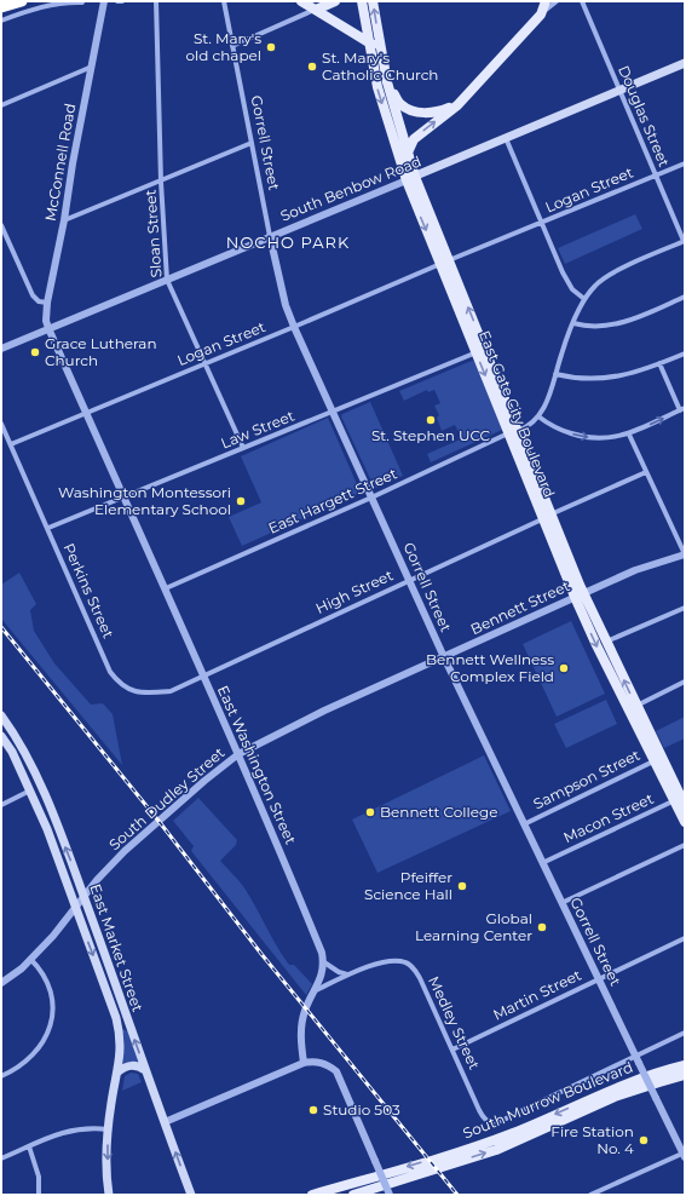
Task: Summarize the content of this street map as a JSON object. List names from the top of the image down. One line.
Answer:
{"streets":{"main road":["South Benbow Road","East Gate City Boulevard","East Market Street","South Murrow Boulevard"],"street":["Douglas Street","Gorrell Street","McConnell Road","Logan Street","Sloan Street","Law Street","East Hargett Street","Perkins Street","High Street","Bennett Street","East Washington Street","Sampson Street","South Dudley Street","Macon Street","Martin Street","Medley Street"]},"crossings":[["Douglas Street","South Benbow Road"],["Douglas Street","Logan Street"],["Gorrell Street","South Benbow Road"],["Gorrell Street","Logan Street"],["Gorrell Street","Law Street"],["Gorrell Street","East Hargett Street"],["Gorrell Street","High Street"],["Gorrell Street","Bennett Street"],["Gorrell Street","Sampson Street"],["Gorrell Street","Macon Street"],["Gorrell Street","Martin Street"],["Gorrell Street","Medley Street"],["McConnell Road","South Benbow Road"],["McConnell Road","East Washington Street"],["South Benbow Road","Sloan Street"],["South Benbow Road","East Gate City Boulevard"],["South Benbow Road","East Washington Street"],["Logan Street","Sloan Street"],["Logan Street","East Gate City Boulevard"],["Logan Street","Perkins Street"],["Logan Street","East Washington Street"],["Sloan Street","Law Street"],["East Gate City Boulevard","Law Street"],["East Gate City Boulevard","East Hargett Street"],["East Gate City Boulevard","High Street"],["East Gate City Boulevard","Bennett Street"],["East Gate City Boulevard","Sampson Street"],["East Gate City Boulevard","Macon Street"],["Law Street","Perkins Street"],["Law Street","East Washington Street"],["East Hargett Street","East Washington Street"],["Perkins Street","High Street"],["Perkins Street","East Washington Street"],["High Street","East Washington Street"],["Bennett Street","East Washington Street"],["Bennett Street","South Dudley Street"],["East Washington Street","South Dudley Street"],["South Dudley Street","East Market Street"],["Martin Street","Medley Street"]],"districts":["NOCHO PARK"],"places":["St. Mary's old chapel","St. Mary's Catholic Church","Grace Lutheran Church","St. Stephen UCC","Washington Montessori Elementary School","Bennett Wellness Complex Field","Bennett College","Pfeiffer Science Hall","Global Learning Center","Studio 503","Fire Station No. 4"]}
